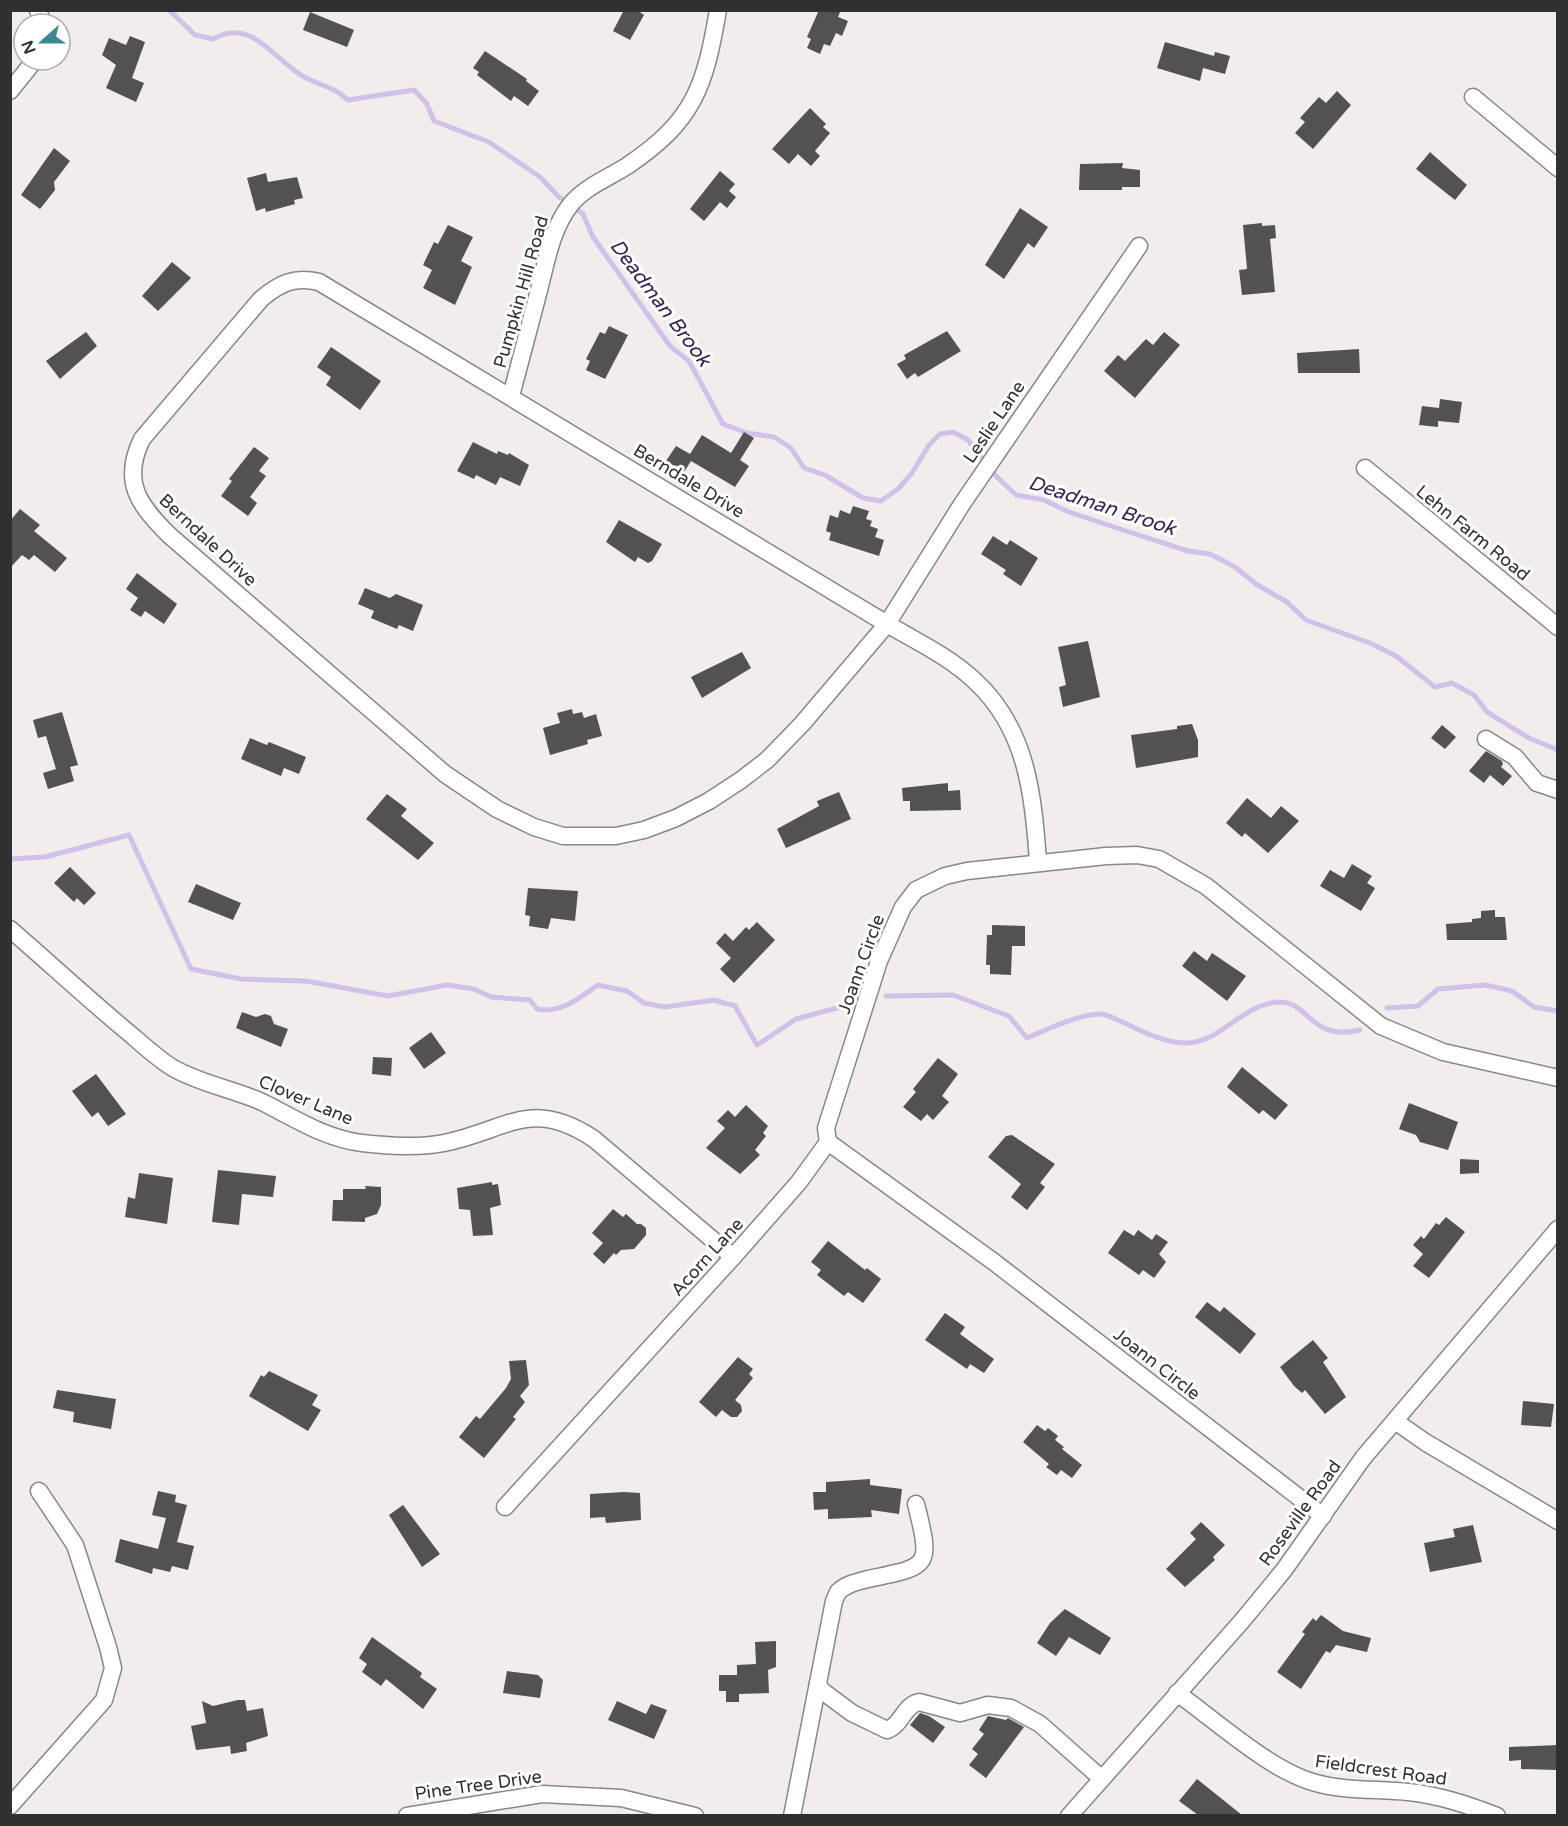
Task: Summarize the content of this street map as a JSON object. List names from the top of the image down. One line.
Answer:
{"streets":{"street":["Pumpkin Hill Road","Leslie Lane","Berndale Drive","Lehn Farm Road","Joann Circle","Clover Lane","Acorn Lane","Roseville Road","Fieldcrest Road","Pine Tree Drive"]},"crossings":[["Pumpkin Hill Road","Berndale Drive"],["Leslie Lane","Berndale Drive"],["Berndale Drive","Joann Circle"],["Joann Circle","Acorn Lane"],["Joann Circle","Roseville Road"],["Clover Lane","Acorn Lane"],["Roseville Road","Fieldcrest Road"]],"water":["Deadman Brook"],"north":"left"}
